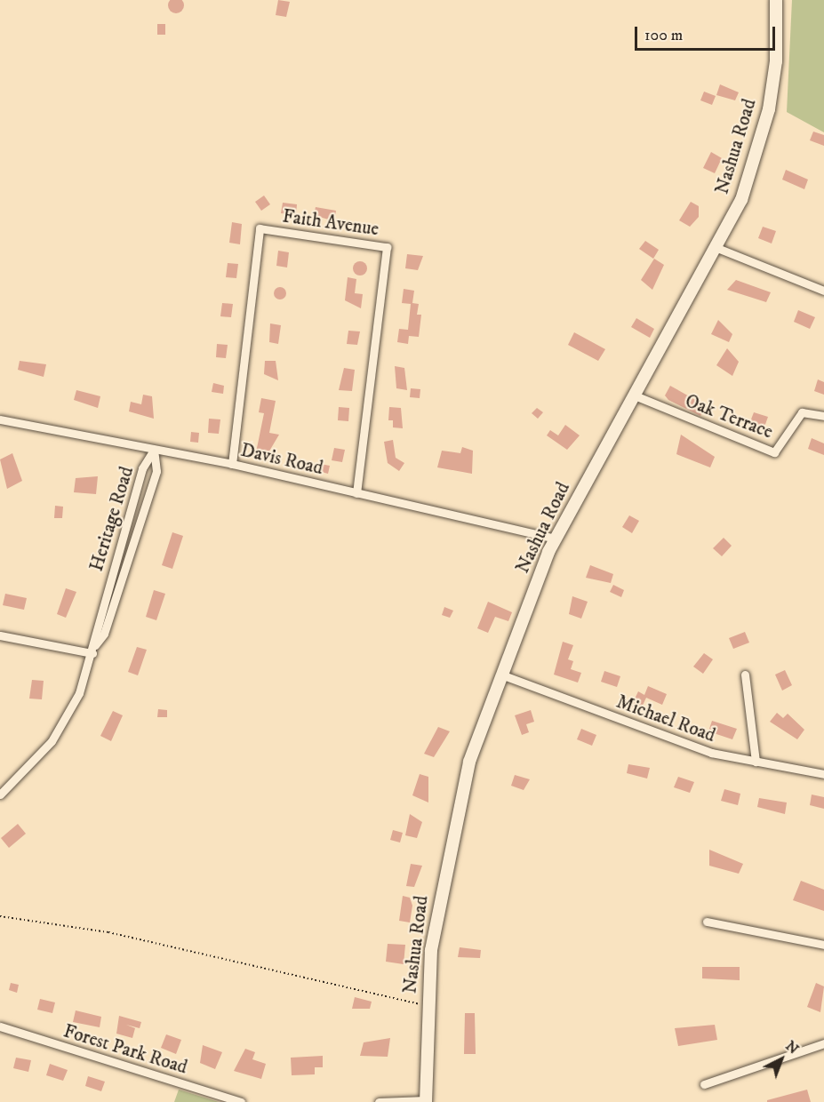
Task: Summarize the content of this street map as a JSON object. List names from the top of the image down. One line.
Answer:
{"streets":{"main road":["Nashua Road"],"street":["Faith Avenue","Oak Terrace","Davis Road","Heritage Road","Michael Road","Forest Park Road"]},"crossings":[["Nashua Road","Oak Terrace"],["Nashua Road","Davis Road"],["Nashua Road","Michael Road"],["Faith Avenue","Davis Road"],["Davis Road","Heritage Road"]],"scale_bar":"100 m","north":"top right"}
